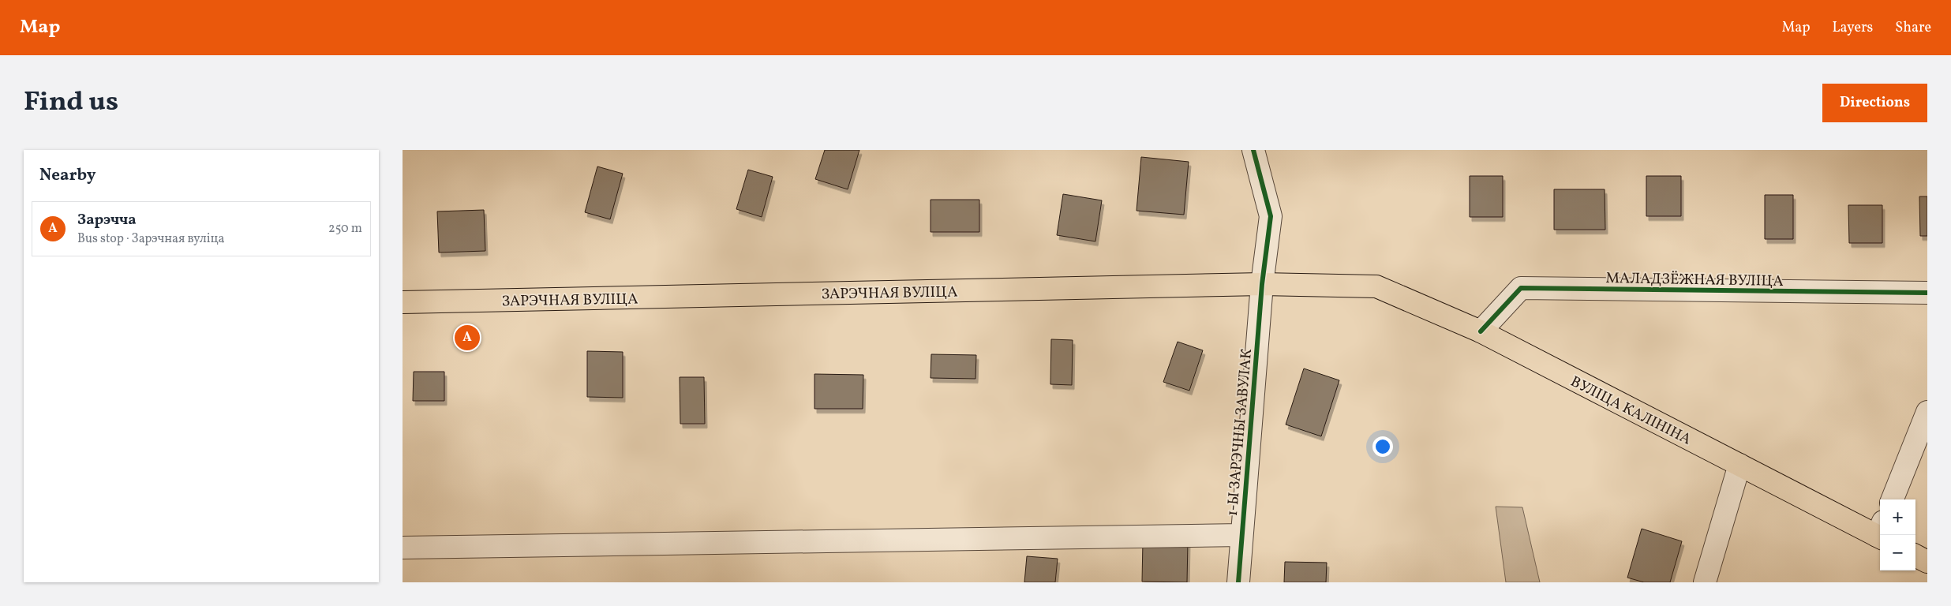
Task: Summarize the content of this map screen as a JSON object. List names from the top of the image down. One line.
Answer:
{"streets":{"main road":["ЗАРЭЧНАЯ ВУЛІЦА","ВУЛІЦА КАЛІНІНА"],"street":["МАЛАДЗЁЖНАЯ ВУЛІЦА","1-Ы ЗАРЭЧНЫ ЗАВУЛАК"]},"crossings":[["МАЛАДЗЁЖНАЯ ВУЛІЦА","ВУЛІЦА КАЛІНІНА"],["ЗАРЭЧНАЯ ВУЛІЦА","ВУЛІЦА КАЛІНІНА"],["ЗАРЭЧНАЯ ВУЛІЦА","1-Ы ЗАРЭЧНЫ ЗАВУЛАК"]],"page":{"header":"Map","nav":["Map","Layers","Share"],"title":"Find us","buttons":"Directions","heading":"Nearby","list":[{"mark":"A","name":"Зарэчча","note":"Bus stop · Зарэчная вуліца","value":"250 m"}],"pins":"A","map_buttons":["+","−"]}}
